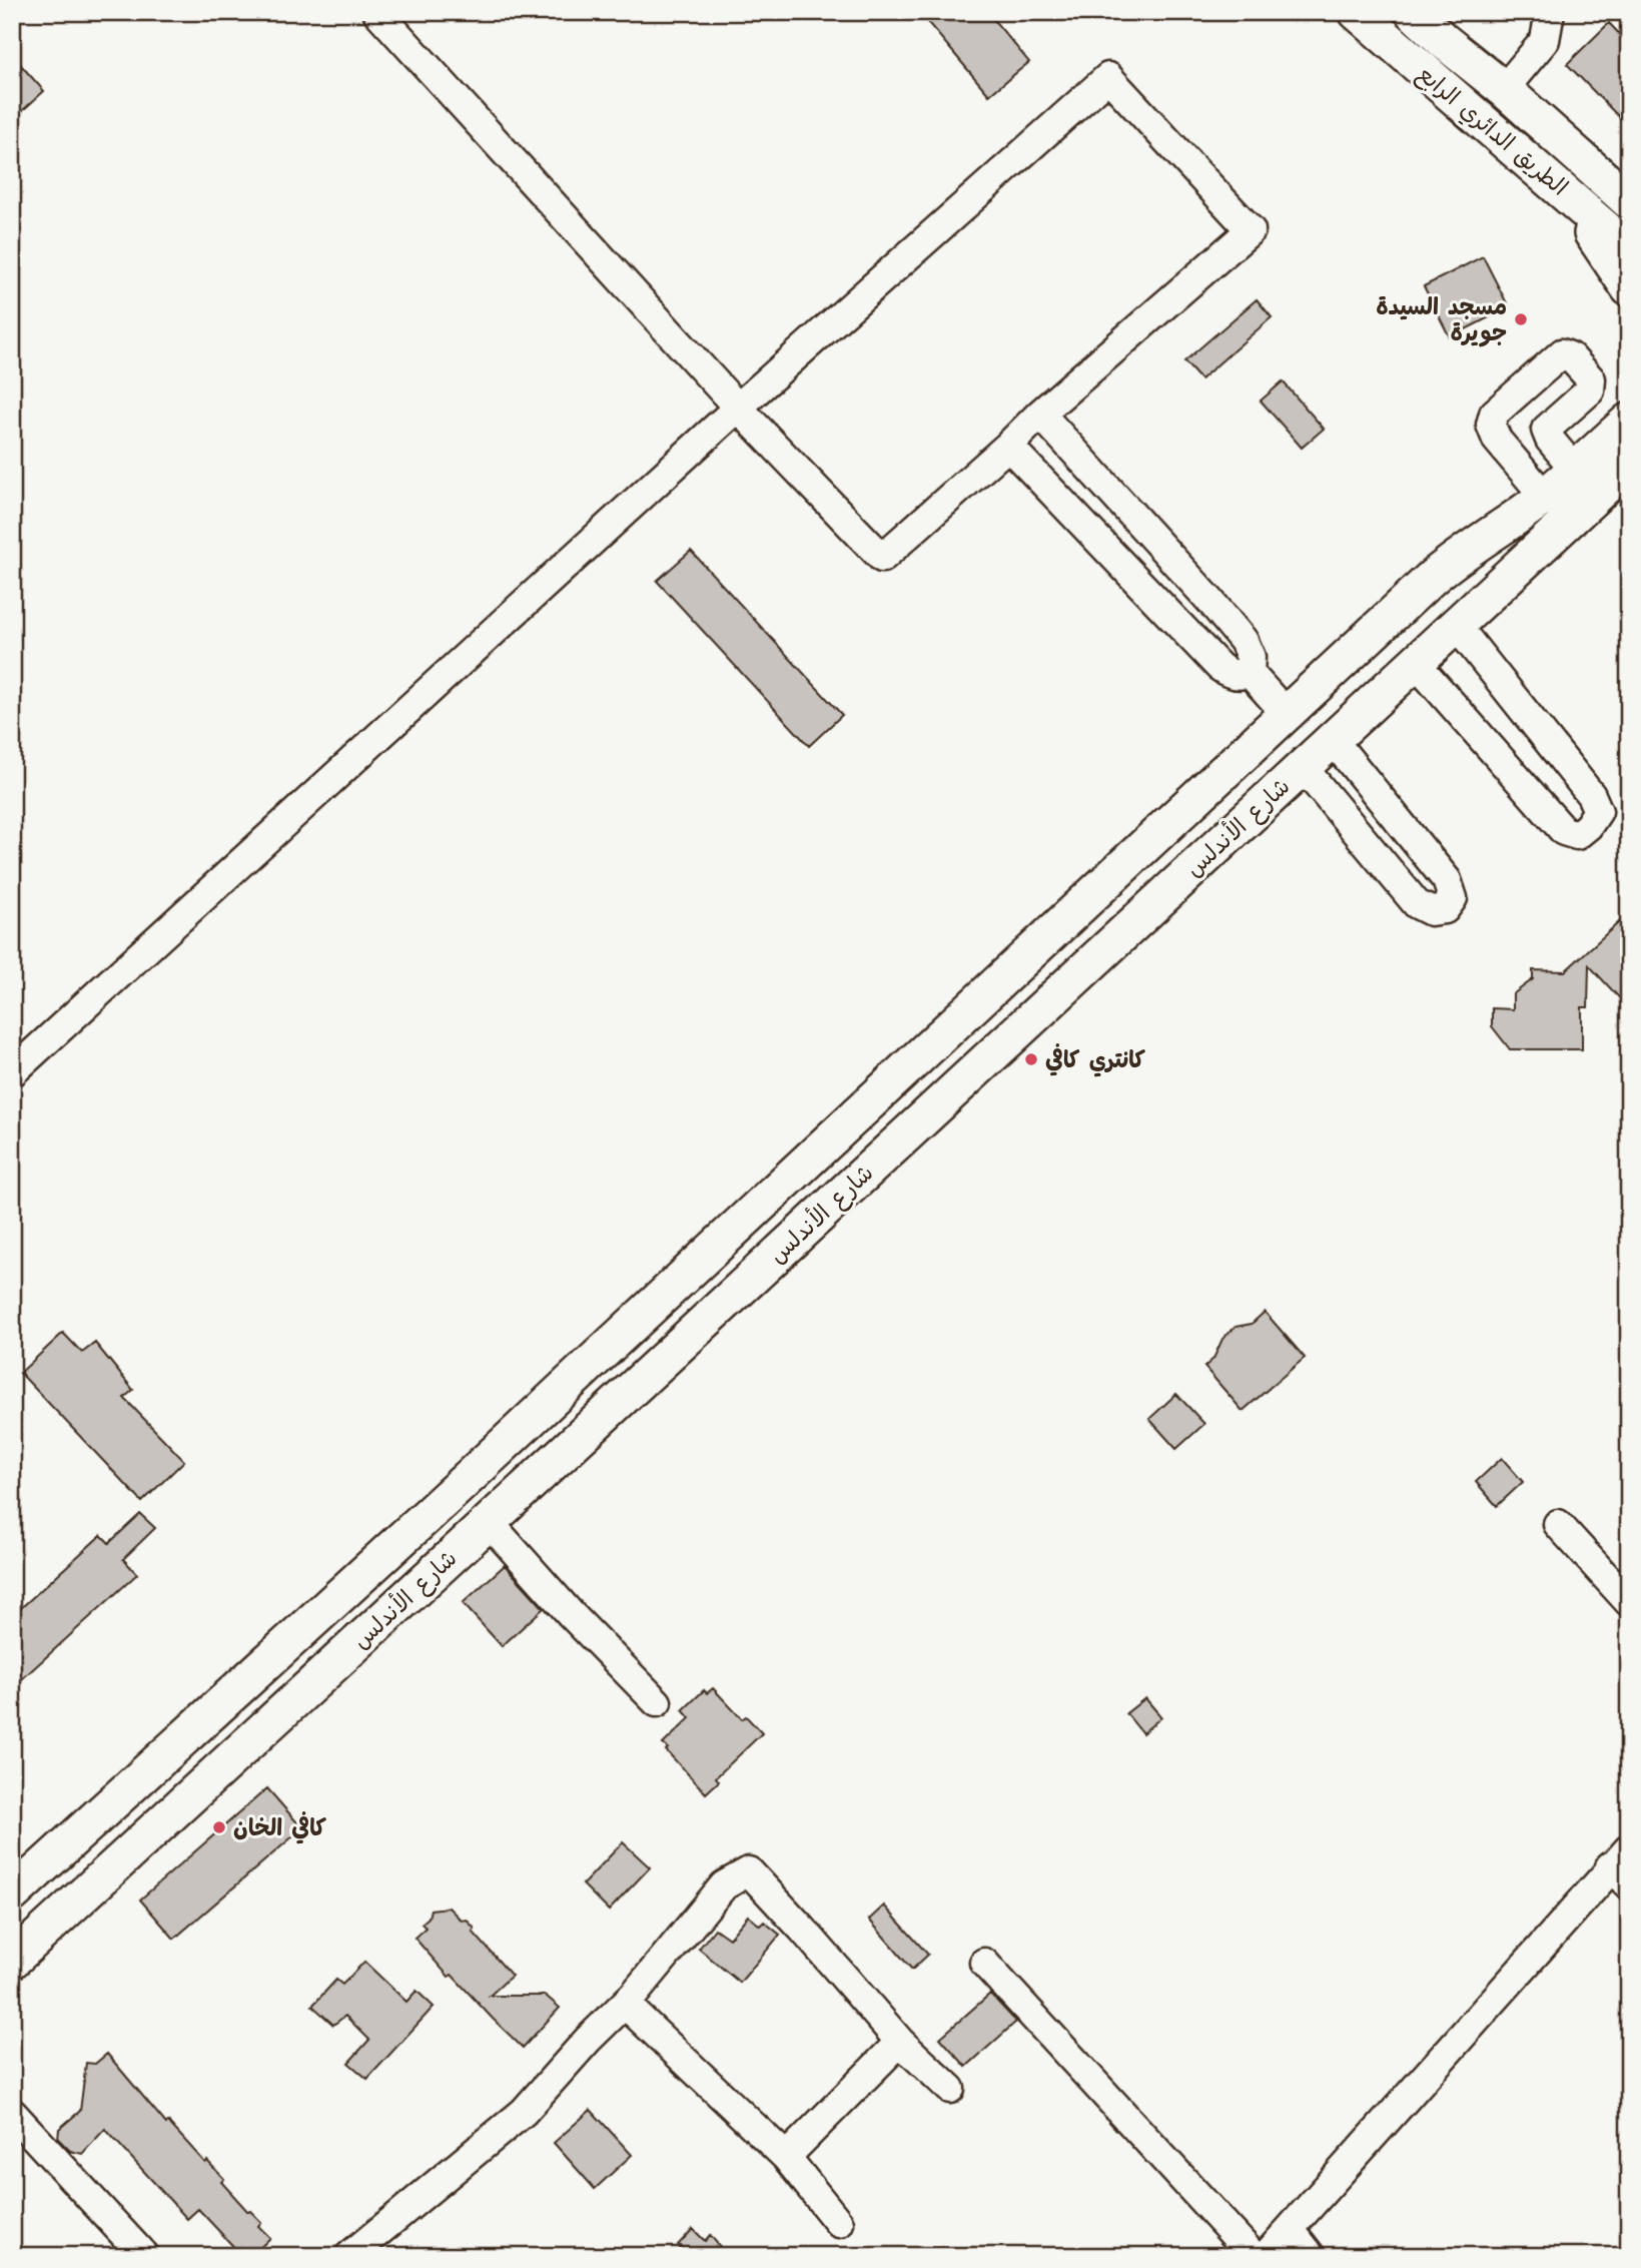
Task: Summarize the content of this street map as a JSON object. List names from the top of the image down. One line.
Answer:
{"streets":{"main road":["الطريق الدائري الرابع","شارع الأندلس"]},"places":["مسجد السيدة جويرة","كانتري كافي","كافي الخان"]}
